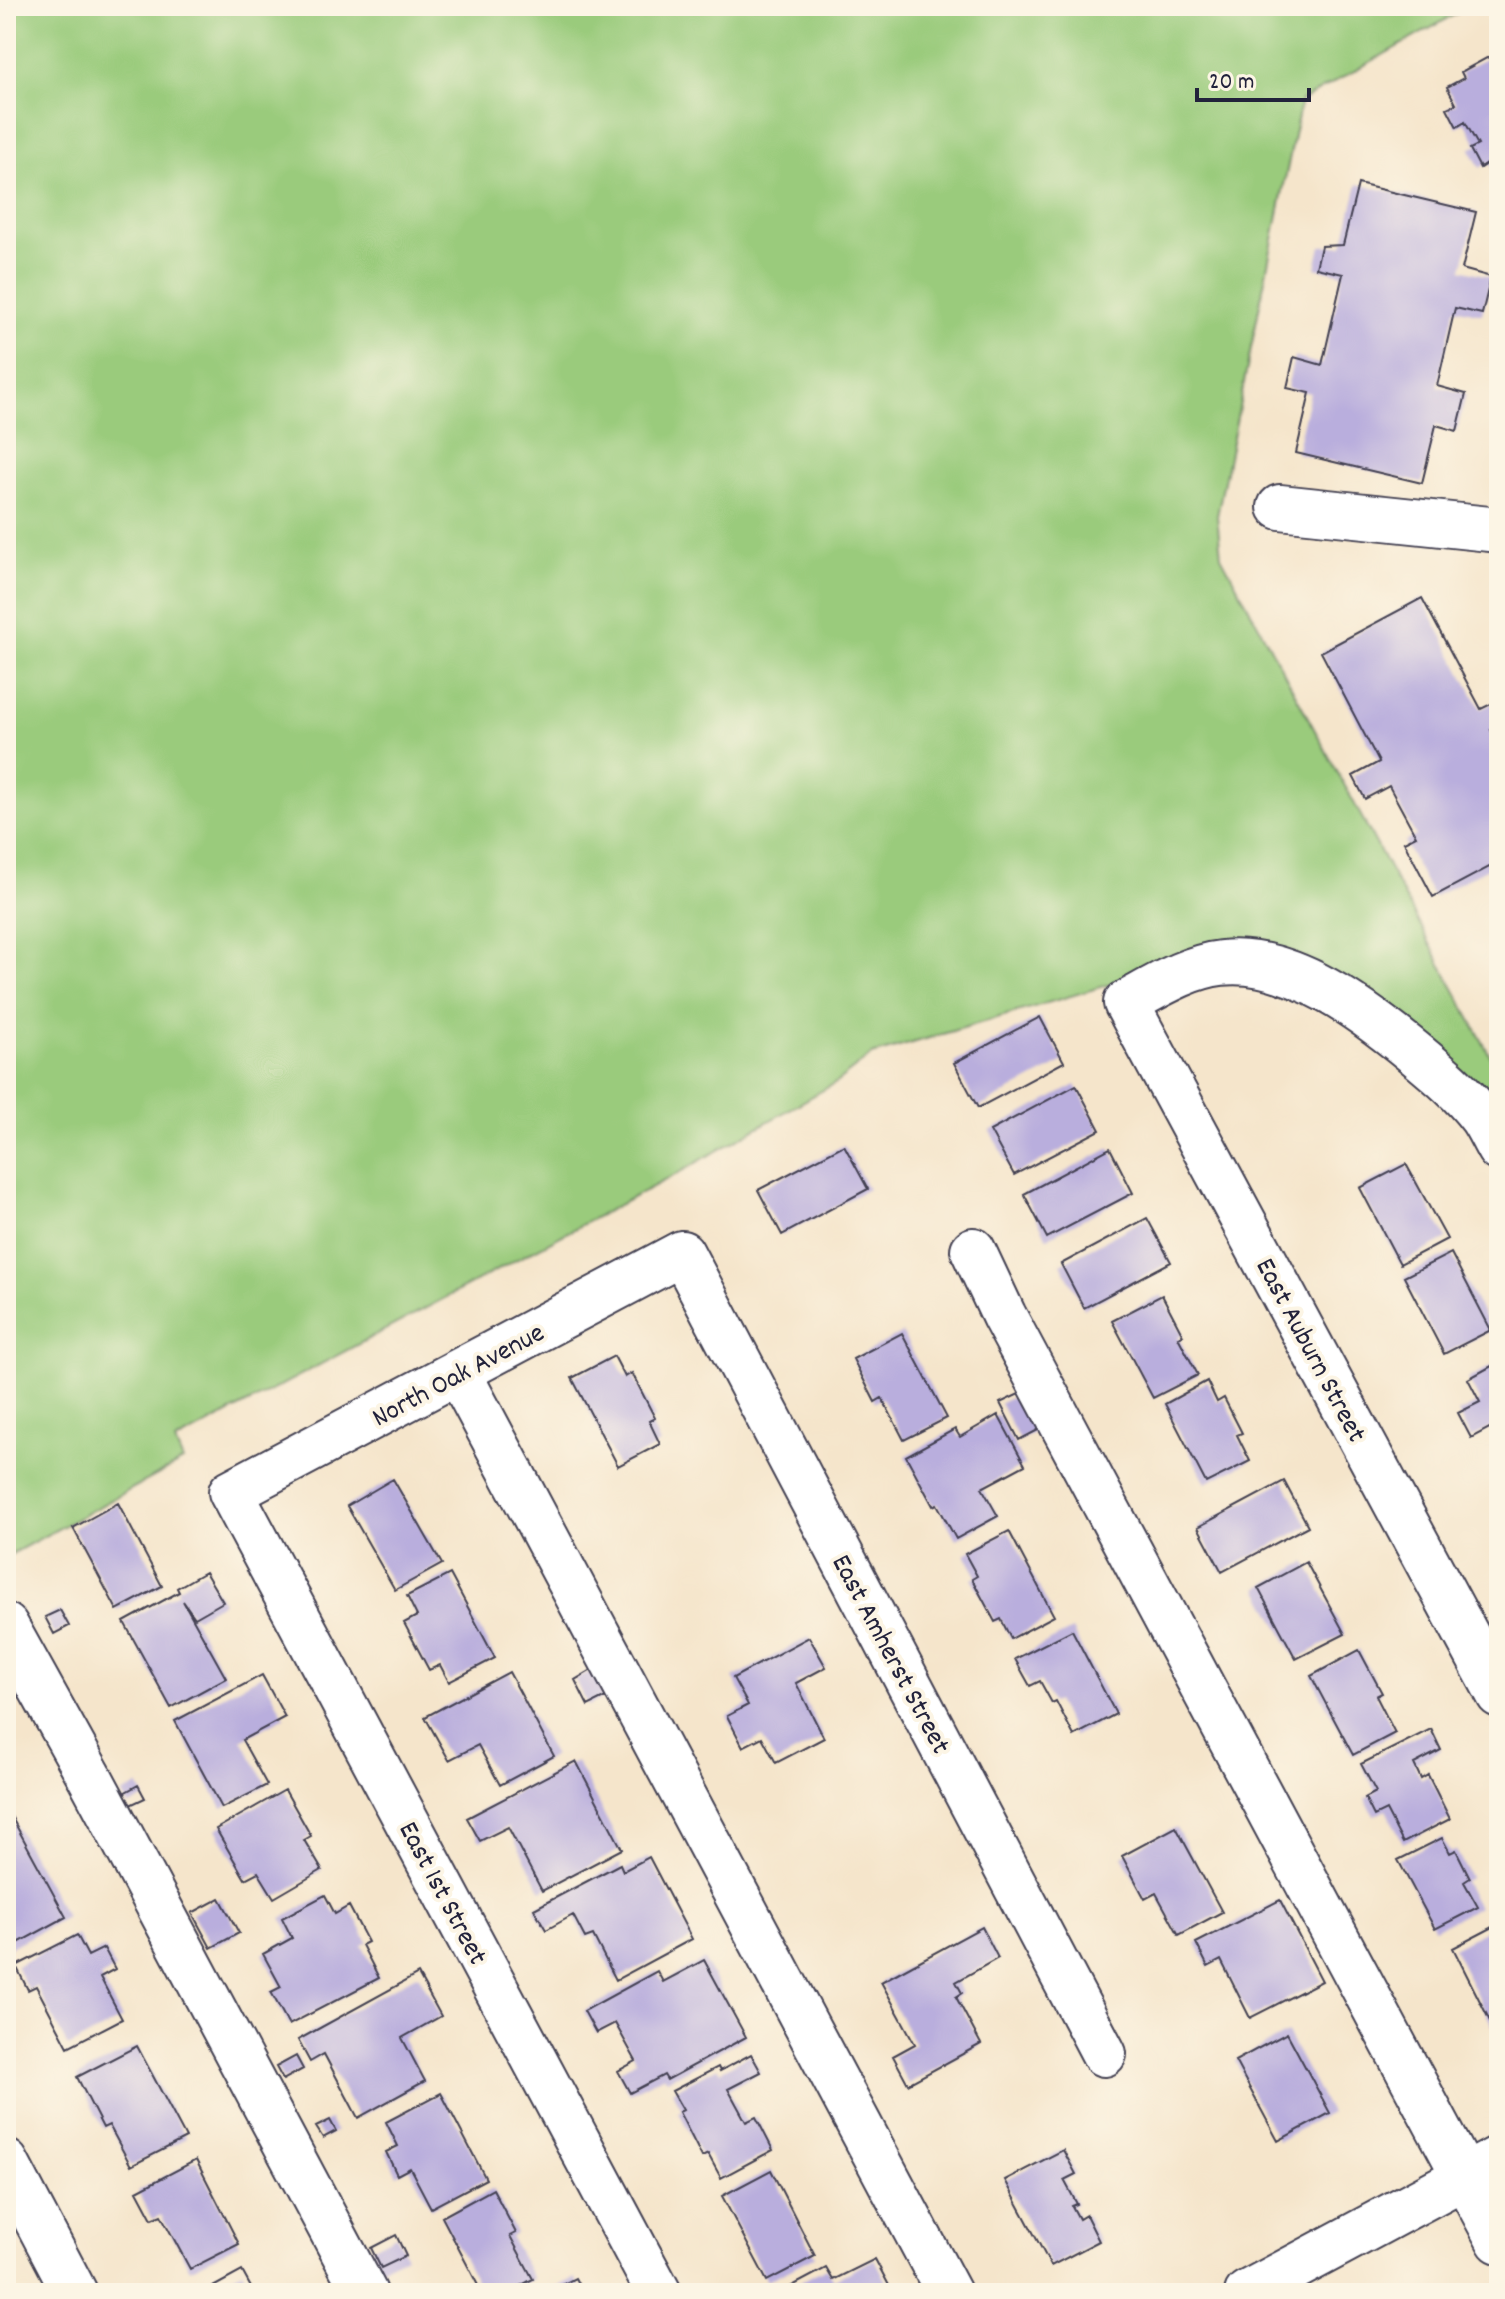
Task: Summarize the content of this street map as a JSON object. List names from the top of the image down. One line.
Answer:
{"streets":{"street":["East Auburn Street","North Oak Avenue","East Amherst Street","East 1st Street"]},"crossings":[["North Oak Avenue","East Amherst Street"],["North Oak Avenue","East 1st Street"]],"scale_bar":"20 m"}
